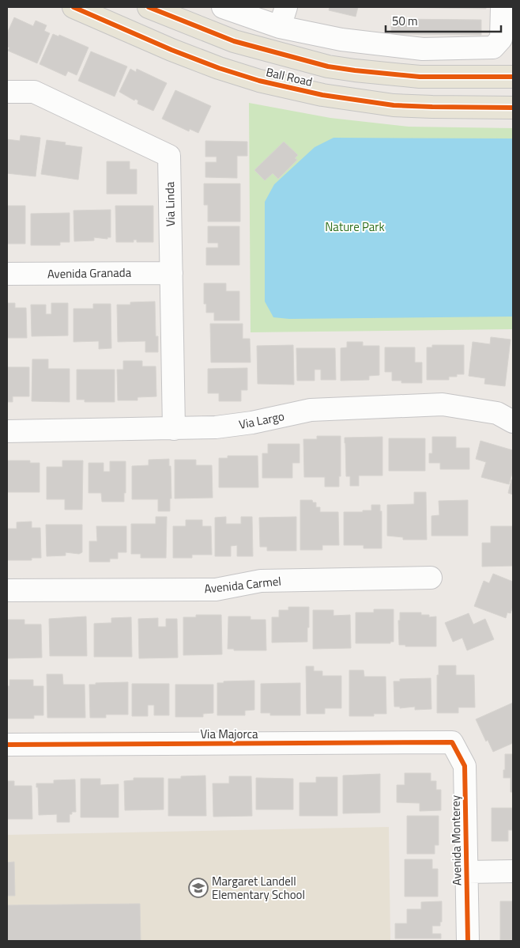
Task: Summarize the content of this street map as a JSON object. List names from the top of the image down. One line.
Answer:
{"streets":{"main road":["Ball Road"],"street":["Via Linda","Avenida Granada","Via Largo","Avenida Carmel","Via Majorca","Avenida Monterey"]},"crossings":[["Via Linda","Avenida Granada"],["Via Linda","Via Largo"],["Via Majorca","Avenida Monterey"]],"parks":["Nature Park"],"places":{"school or university":["Margaret Landell Elementary School"]},"scale_bar":"50 m"}
